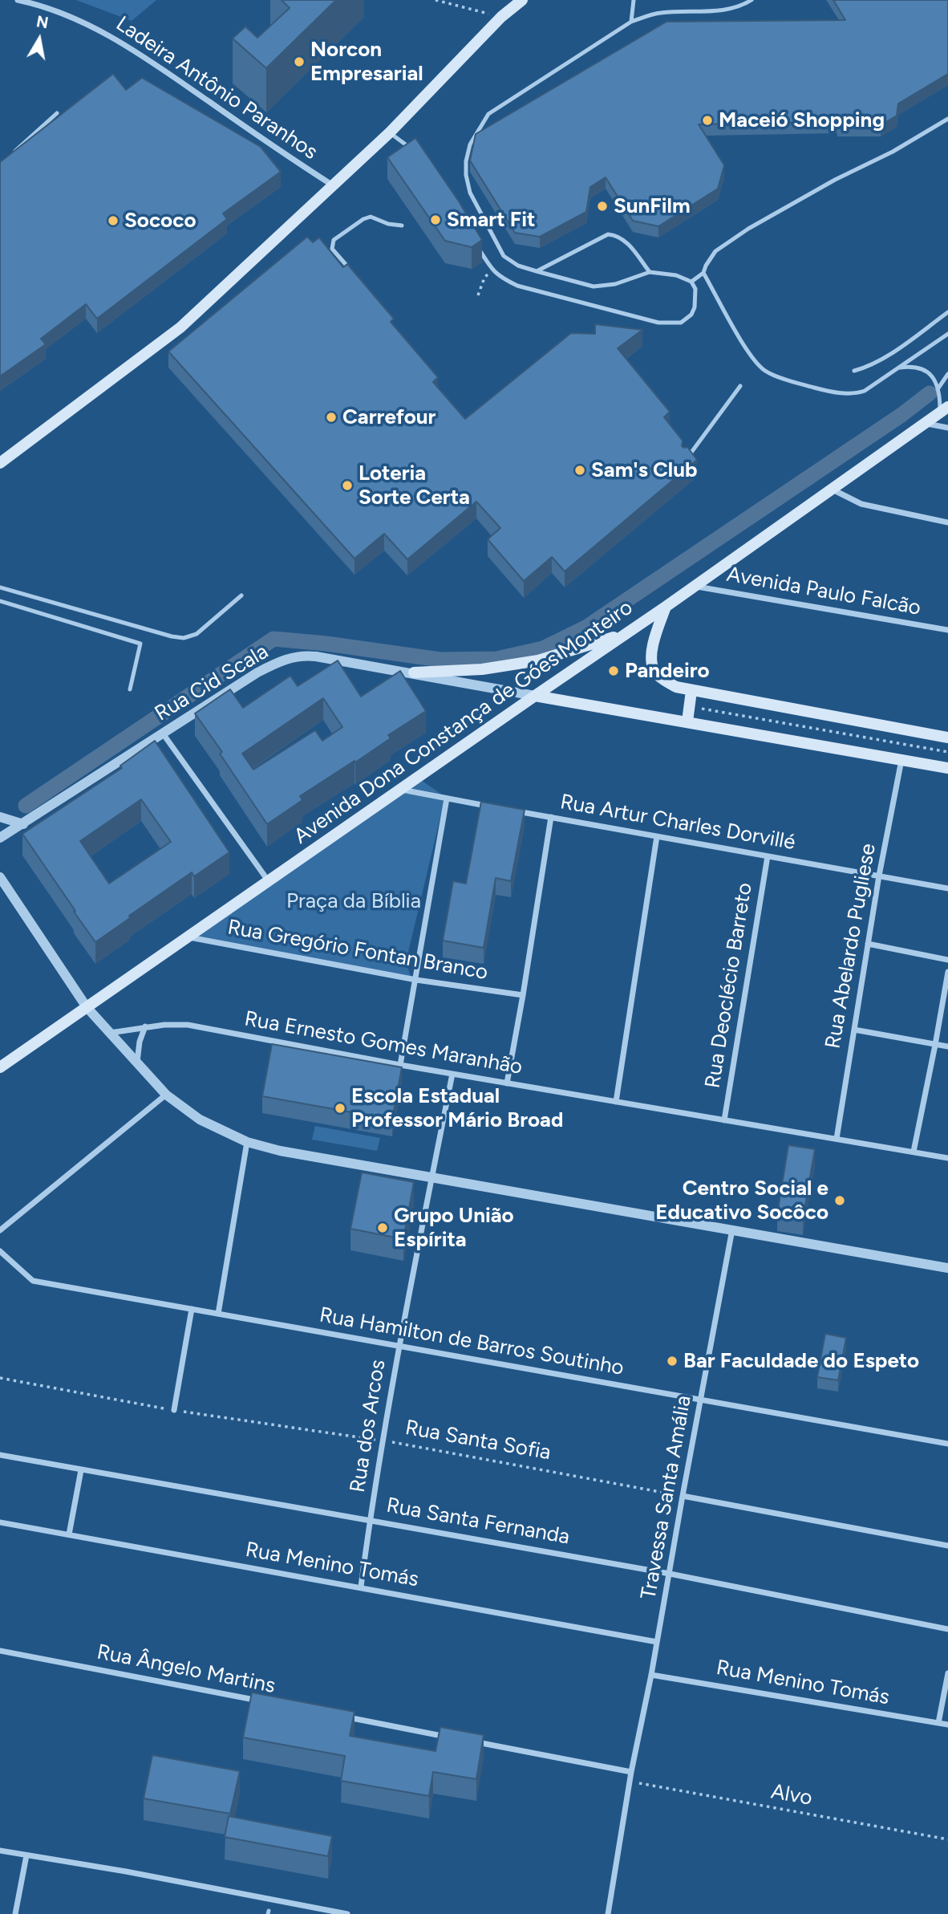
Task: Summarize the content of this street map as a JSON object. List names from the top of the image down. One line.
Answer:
{"streets":{"main road":["Avenida Dona Constança de Góes Monteiro"],"street":["Ladeira Antônio Paranhos","Avenida Paulo Falcão","Rua Cid Scala","Rua Artur Charles Dorvillé","Rua Abelardo Pugliese","Rua Gregório Fontan Branco","Rua Deoclécio Barreto","Rua Ernesto Gomes Maranhão","Rua Hamilton de Barros Soutinho","Rua dos Arcos","Travessa Santa Amália","Rua Santa Fernanda","Rua Menino Tomás","Rua Ângelo Martins"],"path":["Rua Santa Sofia","Alvo"]},"crossings":[["Avenida Paulo Falcão","Avenida Dona Constança de Góes Monteiro"],["Rua Cid Scala","Avenida Dona Constança de Góes Monteiro"],["Avenida Dona Constança de Góes Monteiro","Rua Gregório Fontan Branco"],["Rua Artur Charles Dorvillé","Rua Abelardo Pugliese"],["Rua Artur Charles Dorvillé","Rua Deoclécio Barreto"],["Rua Abelardo Pugliese","Rua Ernesto Gomes Maranhão"],["Rua Deoclécio Barreto","Rua Ernesto Gomes Maranhão"],["Rua Ernesto Gomes Maranhão","Rua dos Arcos"],["Rua Hamilton de Barros Soutinho","Rua dos Arcos"],["Rua Hamilton de Barros Soutinho","Travessa Santa Amália"],["Rua dos Arcos","Rua Santa Sofia"],["Rua dos Arcos","Rua Santa Fernanda"],["Rua dos Arcos","Rua Menino Tomás"],["Rua Santa Sofia","Travessa Santa Amália"],["Travessa Santa Amália","Rua Santa Fernanda"],["Travessa Santa Amália","Rua Menino Tomás"],["Travessa Santa Amália","Alvo"]],"parks":["Praça da Bíblia"],"places":["Norcon Empresarial","Maceió Shopping","SunFilm","Smart Fit","Sococo","Carrefour","Sam's Club","Loteria Sorte Certa","Pandeiro","Escola Estadual Professor Mário Broad","Centro Social e Educativo Socôco","Grupo União Espírita","Bar Faculdade do Espeto"],"north":"top"}
